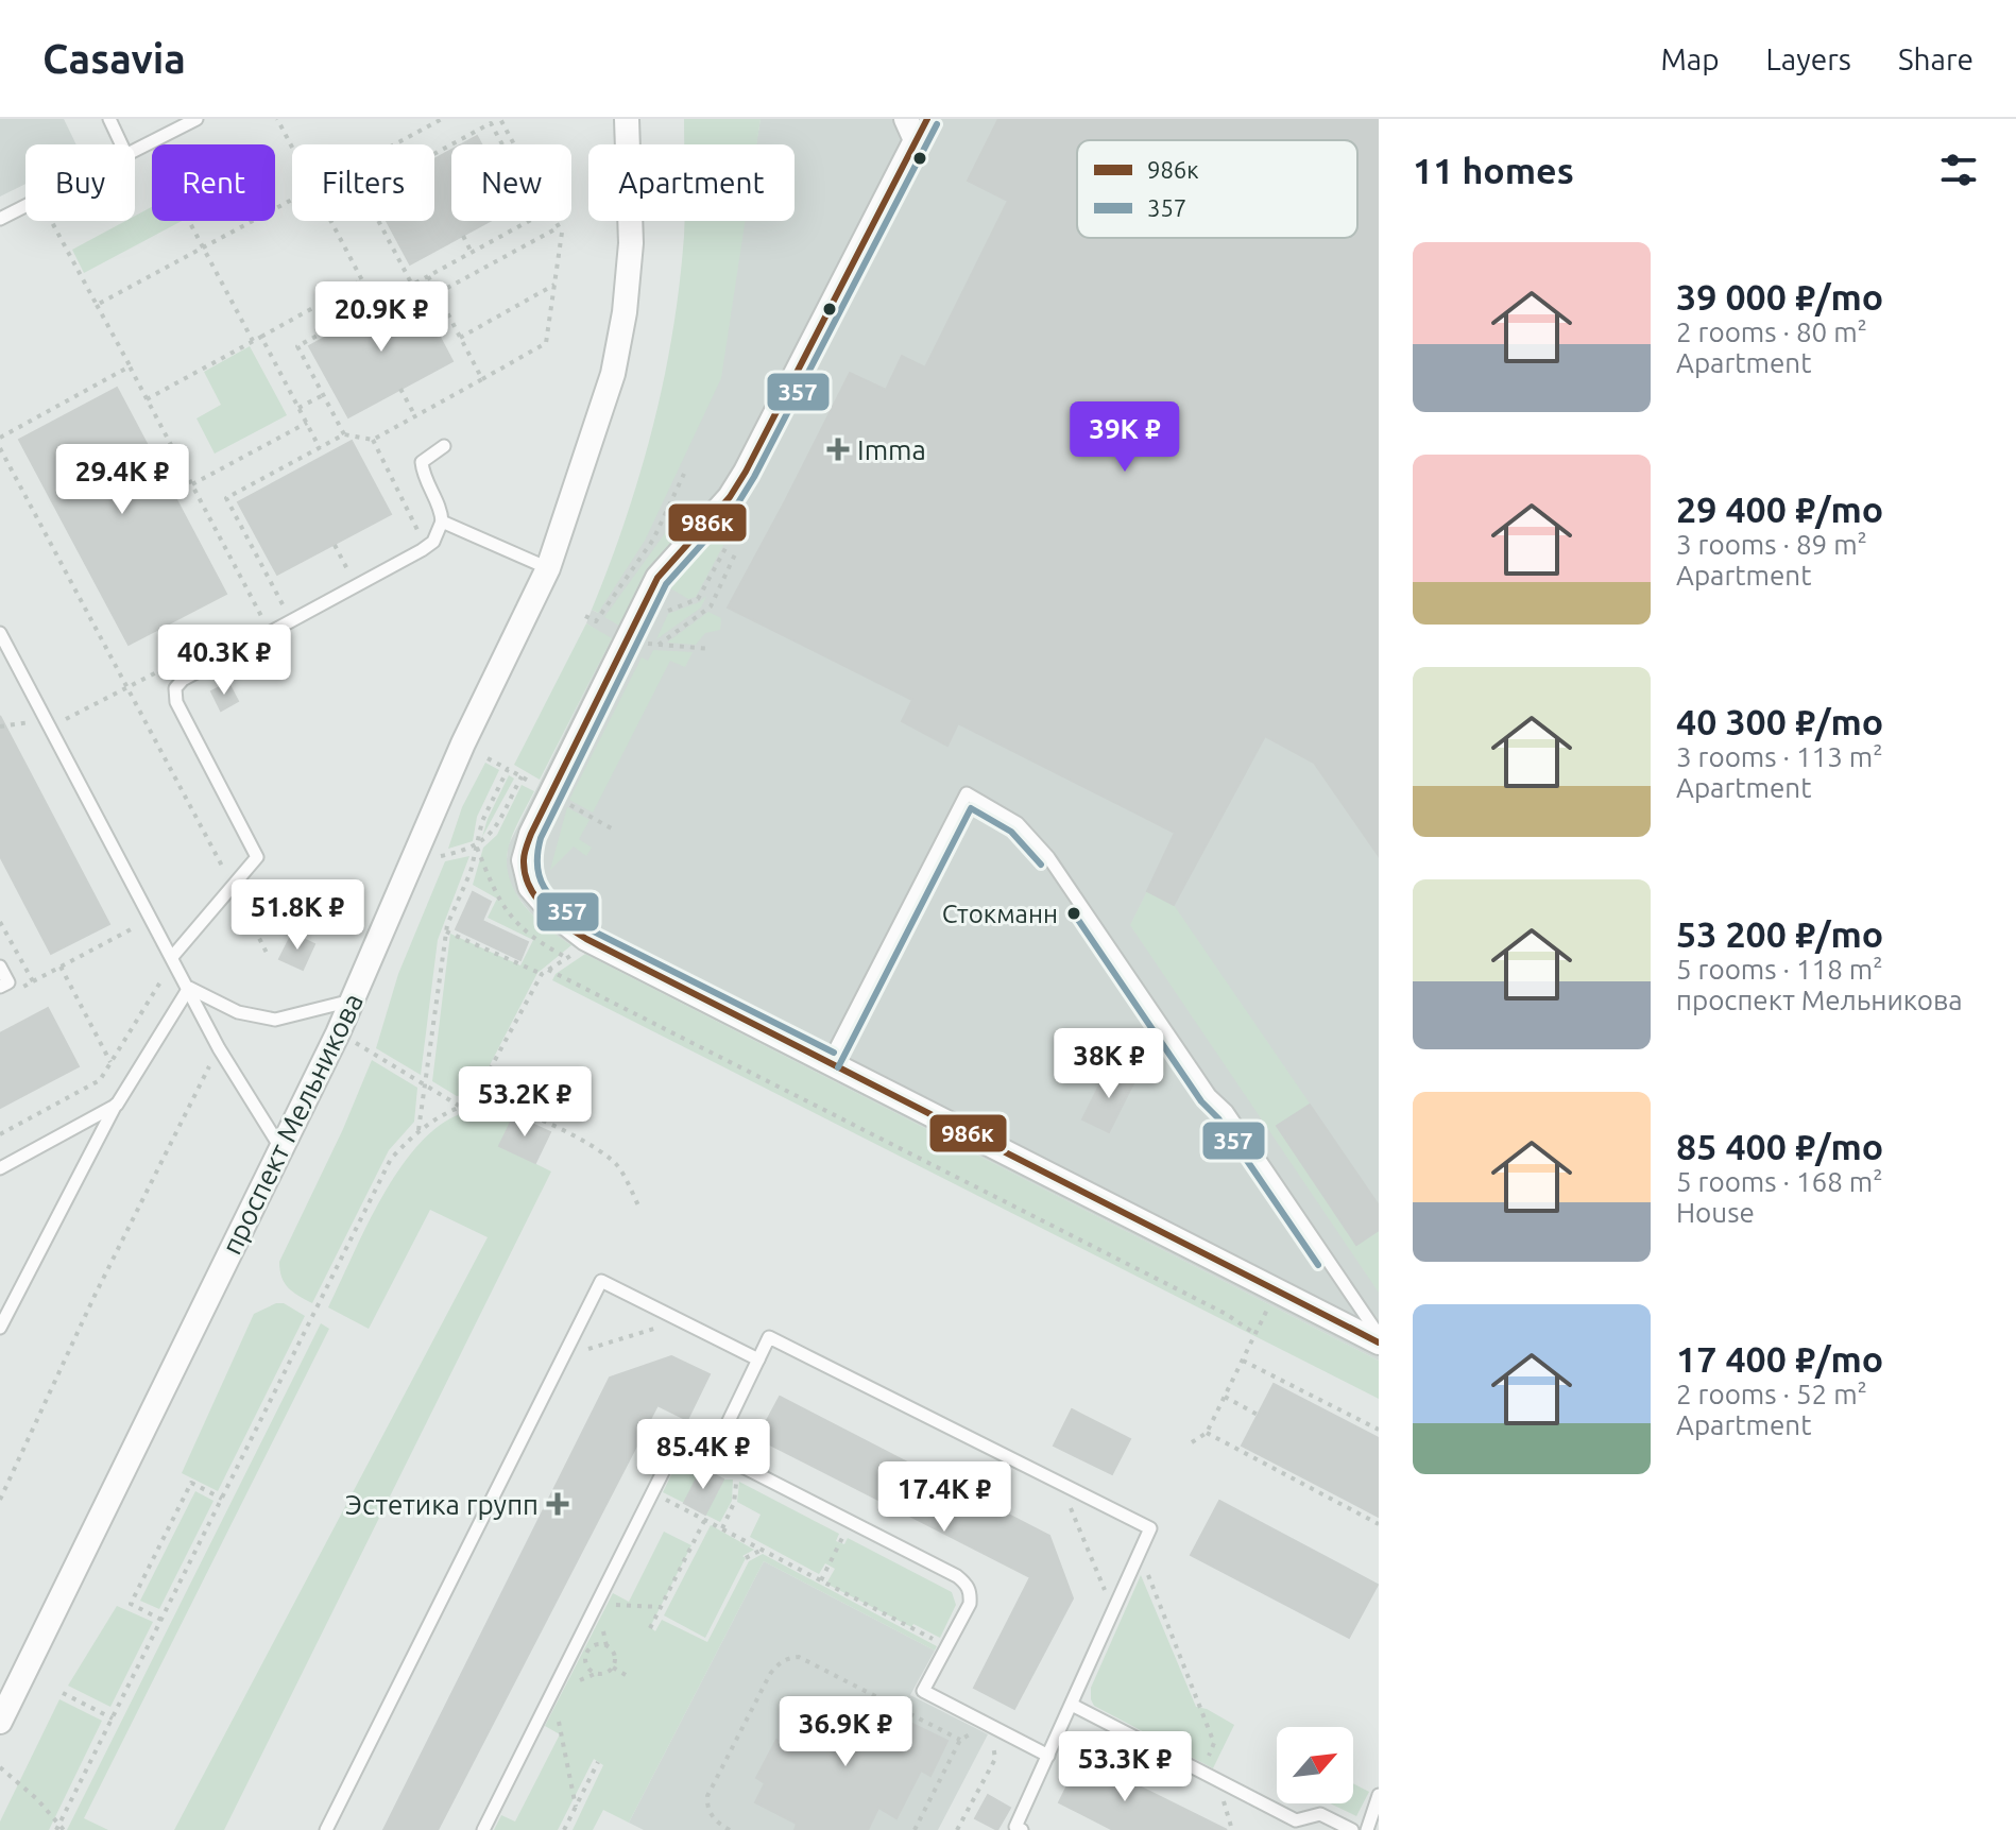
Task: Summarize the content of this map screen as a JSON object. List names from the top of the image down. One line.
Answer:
{"streets":{"street":["проспект Мельникова"]},"places":{"health":["Imma","Эстетика групп"],"other":["Стокманн"]},"lines":["transit line 986к","transit line 357"],"legend":["986к","357"],"north":"top right","page":{"header":"Casavia","nav":["Map","Layers","Share"],"heading":"11 homes","chip":["Buy","Rent","Filters","New","Apartment"],"list":[{"name":"39 000 ₽/mo","note":"2 rooms · 80 m² · Apartment"},{"name":"29 400 ₽/mo","note":"3 rooms · 89 m² · Apartment"},{"name":"40 300 ₽/mo","note":"3 rooms · 113 m² · Apartment"},{"name":"53 200 ₽/mo","note":"5 rooms · 118 m² · проспект Мельникова"},{"name":"85 400 ₽/mo","note":"5 rooms · 168 m² · House"},{"name":"17 400 ₽/mo","note":"2 rooms · 52 m² · Apartment"}],"price":["20.9K ₽","39K ₽","29.4K ₽","40.3K ₽","51.8K ₽","38K ₽","53.2K ₽","85.4K ₽","17.4K ₽","36.9K ₽","53.3K ₽"]}}
